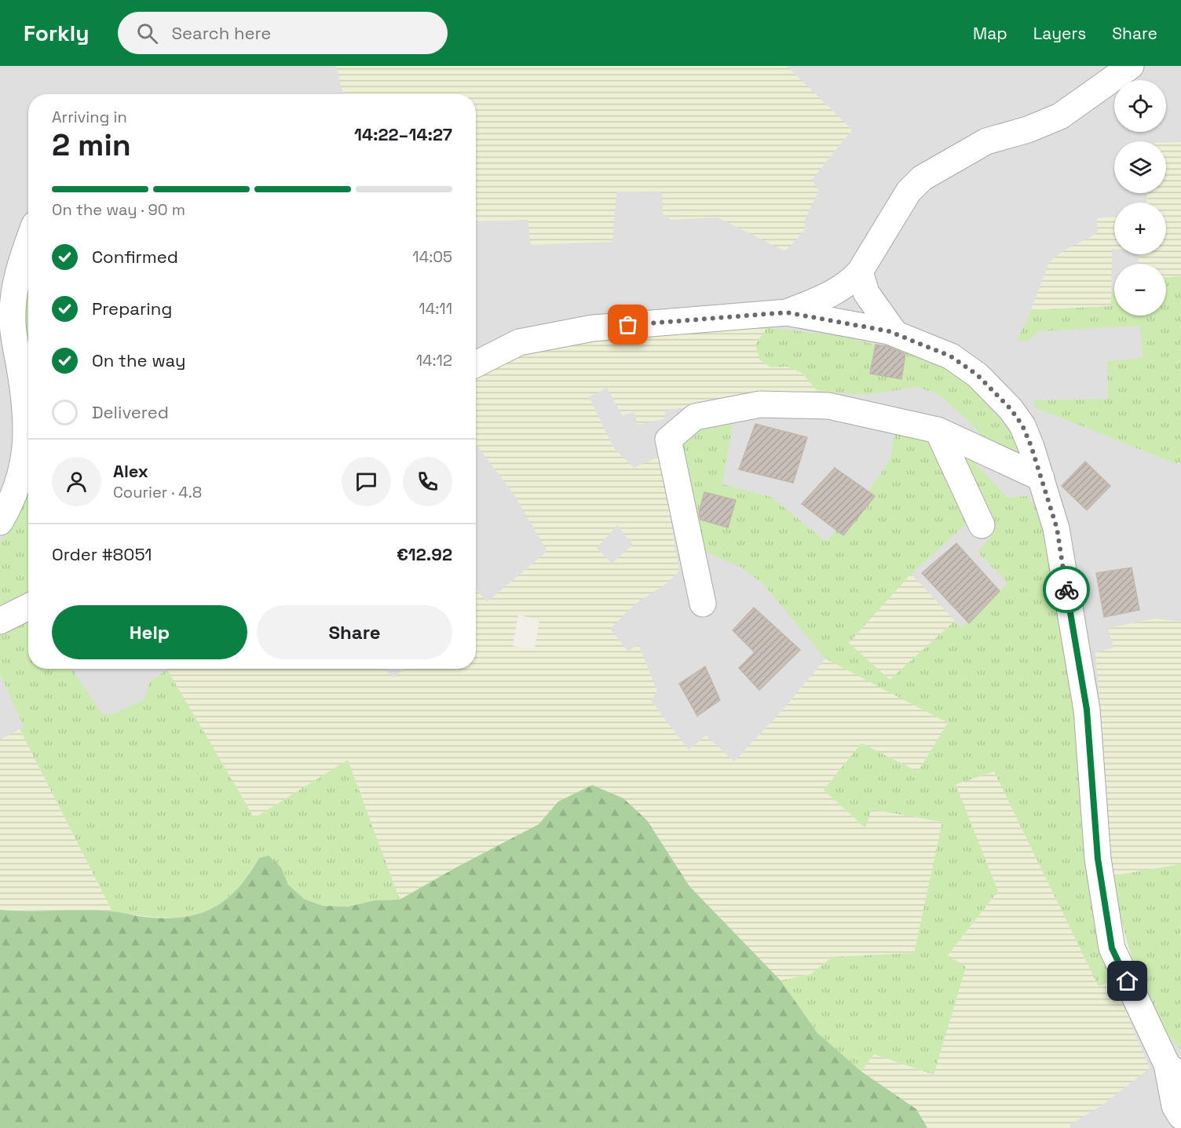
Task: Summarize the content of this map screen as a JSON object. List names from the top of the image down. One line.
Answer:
{"page":{"header":"Forkly","search":"Search here","nav":["Map","Layers","Share"],"map_buttons":["+","−"],"heading":["2 min","Arriving in","14:22–14:27"],"panel":["Alex","Courier · 4.8","Order #8051","€12.92"],"bar":"On the way · 90 m","list":[["Confirmed","14:05"],["Preparing","14:11"],["On the way","14:12"],"Delivered"],"buttons":["Help","Share"]}}
